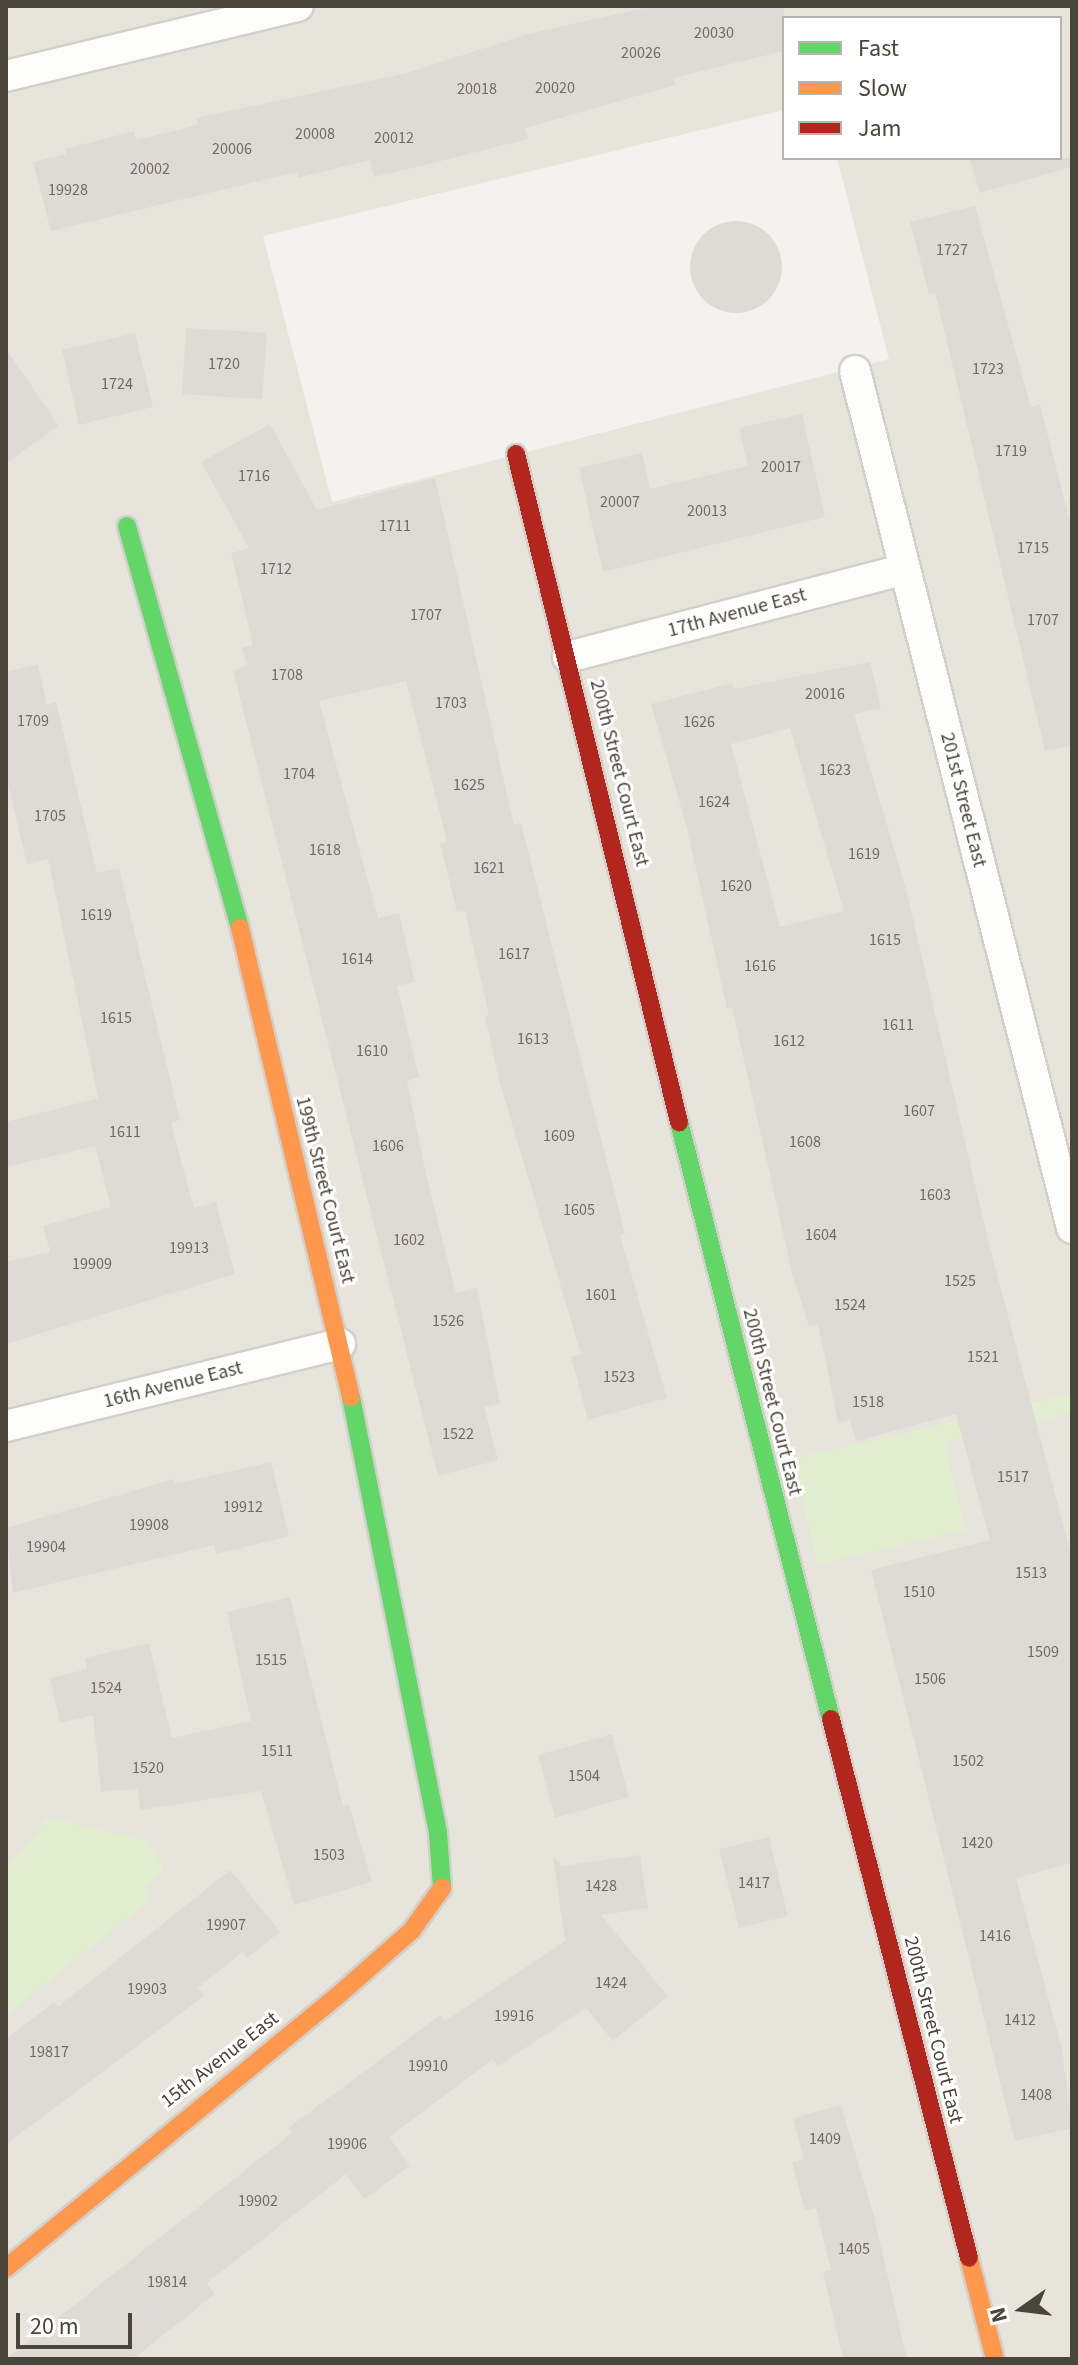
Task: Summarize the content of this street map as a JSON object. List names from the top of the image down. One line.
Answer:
{"streets":{"street":["17th Avenue East","200th Street Court East","201st Street East","199th Street Court East","16th Avenue East","15th Avenue East"]},"crossings":[["17th Avenue East","200th Street Court East"],["17th Avenue East","201st Street East"],["199th Street Court East","16th Avenue East"],["199th Street Court East","15th Avenue East"]],"house_numbers":["20030","20026","20020","20018","20008","20012","20006","20002","19928","1727","1720","1723","1724","1719","20017","1716","20007","20013","1711","1715","1712","1707","1707","1708","20016","1703","1709","1626","1623","1704","1625","1624","1705","1618","1619","1621","1620","1619","1615","1617","1614","1616","1615","1611","1613","1612","1610","1607","1611","1609","1608","1606","1603","1605","1604","1602","19913","19909","1525","1601","1524","1526","1521","1523","1518","1522","1517","19912","19908","19904","1513","1510","1509","1515","1506","1524","1511","1502","1520","1504","1420","1503","1417","1428","19907","1416","1424","19903","19916","1412","19817","19910","1408","1409","19906","19902","1405","19814"],"legend":["Fast","Slow","Jam"],"scale_bar":"20 m","north":"left"}
